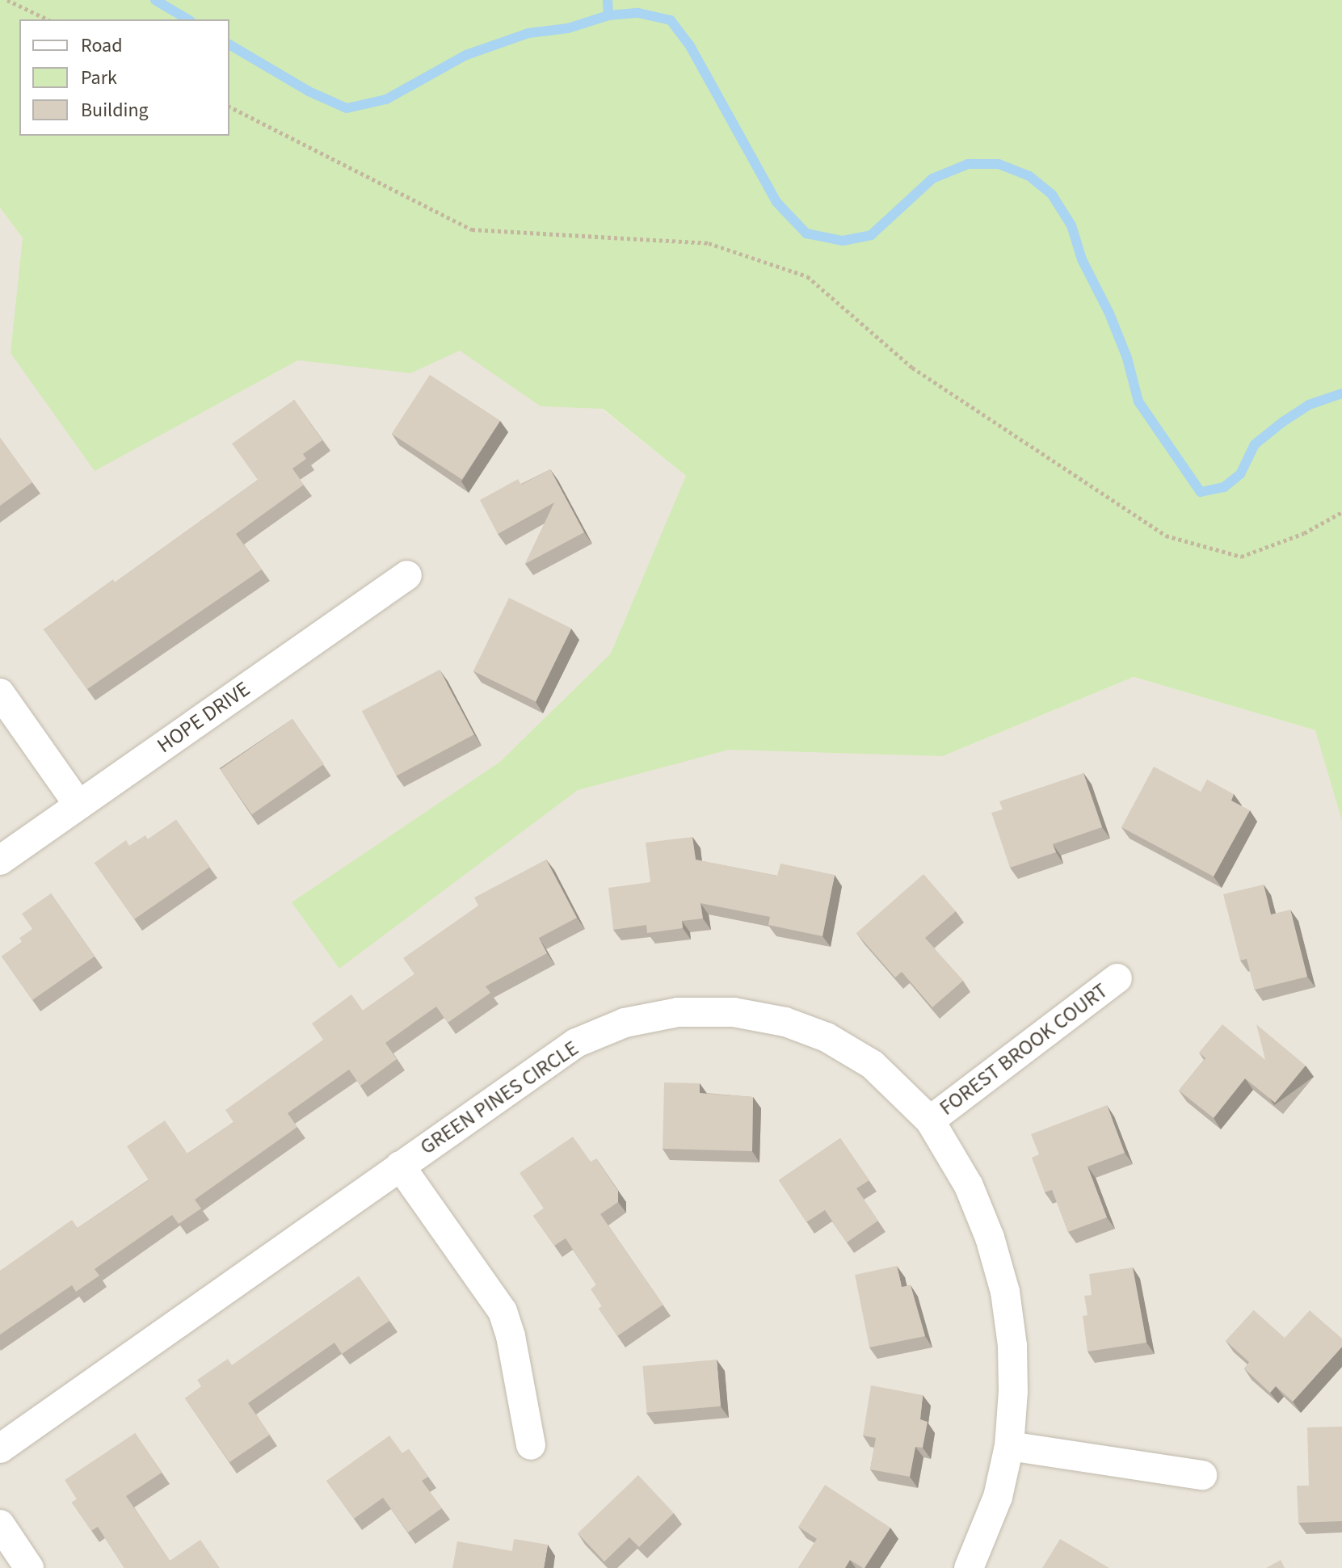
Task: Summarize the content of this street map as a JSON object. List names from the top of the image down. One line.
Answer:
{"streets":{"street":["HOPE DRIVE","FOREST BROOK COURT","GREEN PINES CIRCLE"]},"crossings":[["FOREST BROOK COURT","GREEN PINES CIRCLE"]],"legend":["Road","Park","Building"]}
